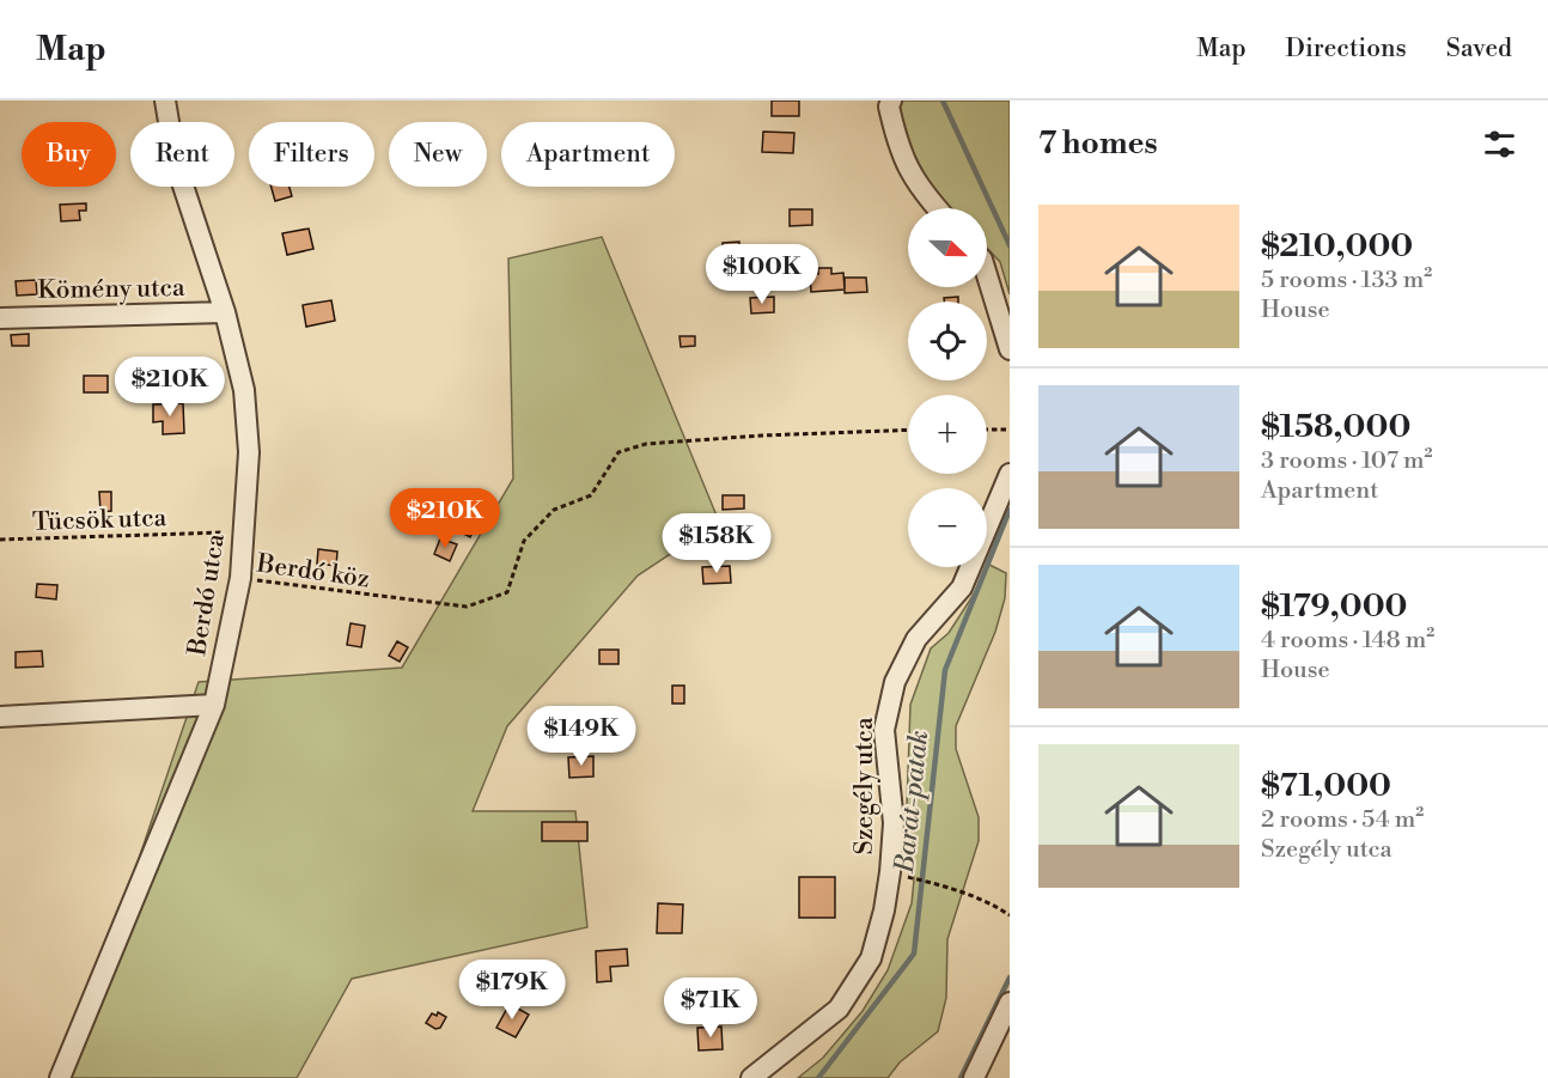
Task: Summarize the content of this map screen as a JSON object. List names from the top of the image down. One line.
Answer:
{"streets":{"street":["Kömény utca","Berdó utca","Szegély utca"],"path":["Tücsök utca","Berdó köz"]},"crossings":[["Kömény utca","Berdó utca"],["Tücsök utca","Berdó utca"],["Berdó köz","Berdó utca"]],"water":["Barát-patak"],"north":"right","page":{"header":"Map","nav":["Map","Directions","Saved"],"heading":"7 homes","chip":["Buy","Rent","Filters","New","Apartment"],"list":[{"name":"$210,000","note":"5 rooms · 133 m² · House"},{"name":"$158,000","note":"3 rooms · 107 m² · Apartment"},{"name":"$179,000","note":"4 rooms · 148 m² · House"},{"name":"$71,000","note":"2 rooms · 54 m² · Szegély utca"}],"map_buttons":["+","−"],"price":["$100K","$210K","$210K","$158K","$149K","$179K","$71K"]}}
